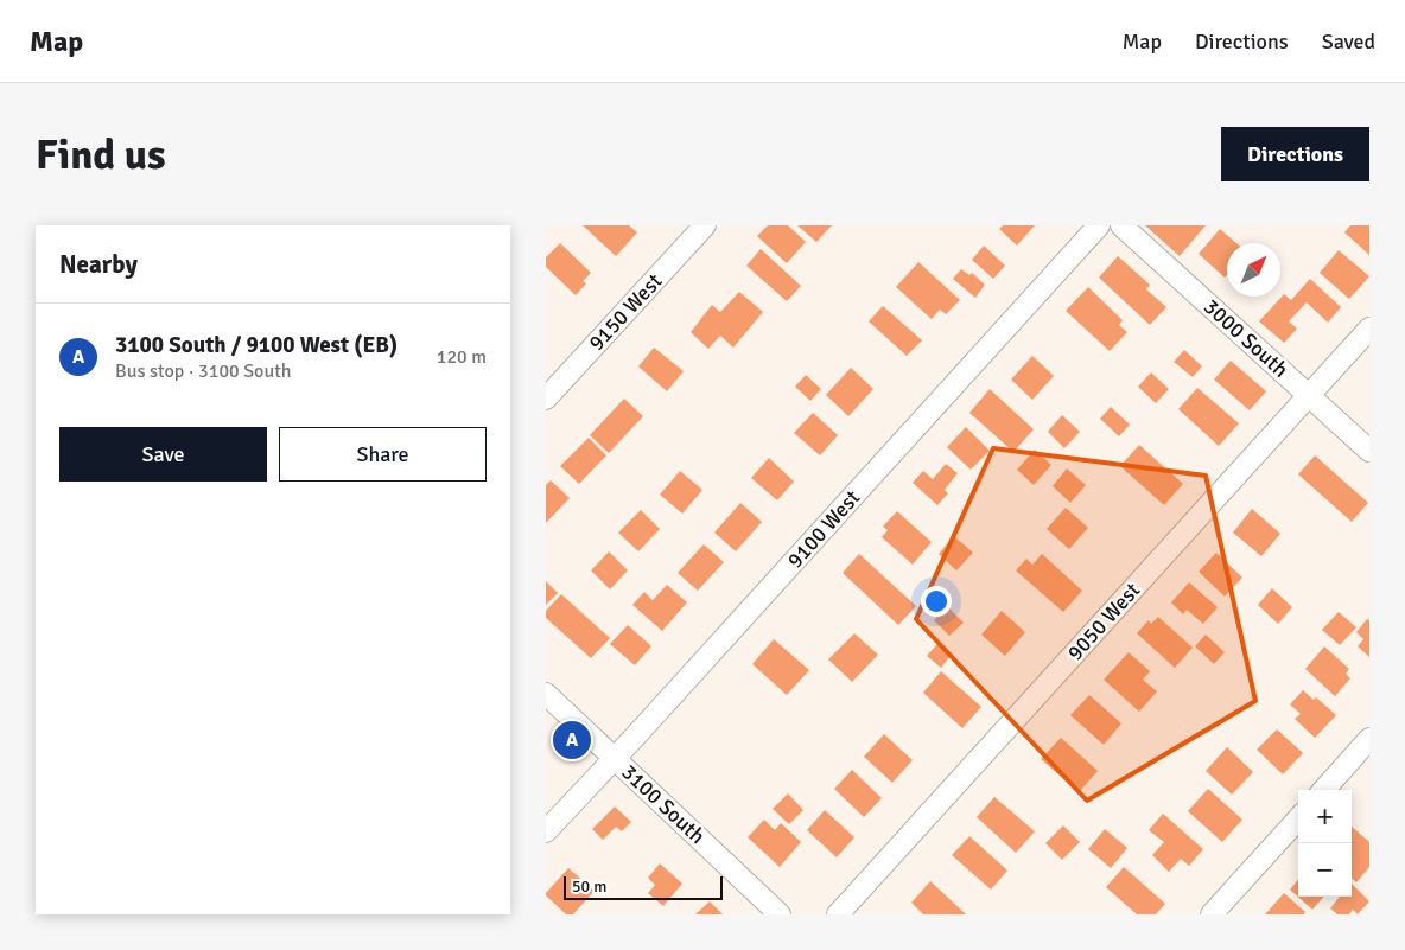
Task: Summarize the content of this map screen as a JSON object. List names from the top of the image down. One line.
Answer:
{"streets":{"street":["9150 West","3000 South","9100 West","9050 West","3100 South"]},"crossings":[["3000 South","9050 West"],["9100 West","3100 South"]],"scale_bar":"50 m","north":"top right","page":{"header":"Map","nav":["Map","Directions","Saved"],"buttons":["Directions",["Save","Share"]],"title":"Find us","heading":"Nearby","list":[{"mark":"A","name":"3100 South / 9100 West (EB)","note":"Bus stop · 3100 South","value":"120 m"}],"pins":"A","map_buttons":["+","−"],"scale":"50 m"}}
